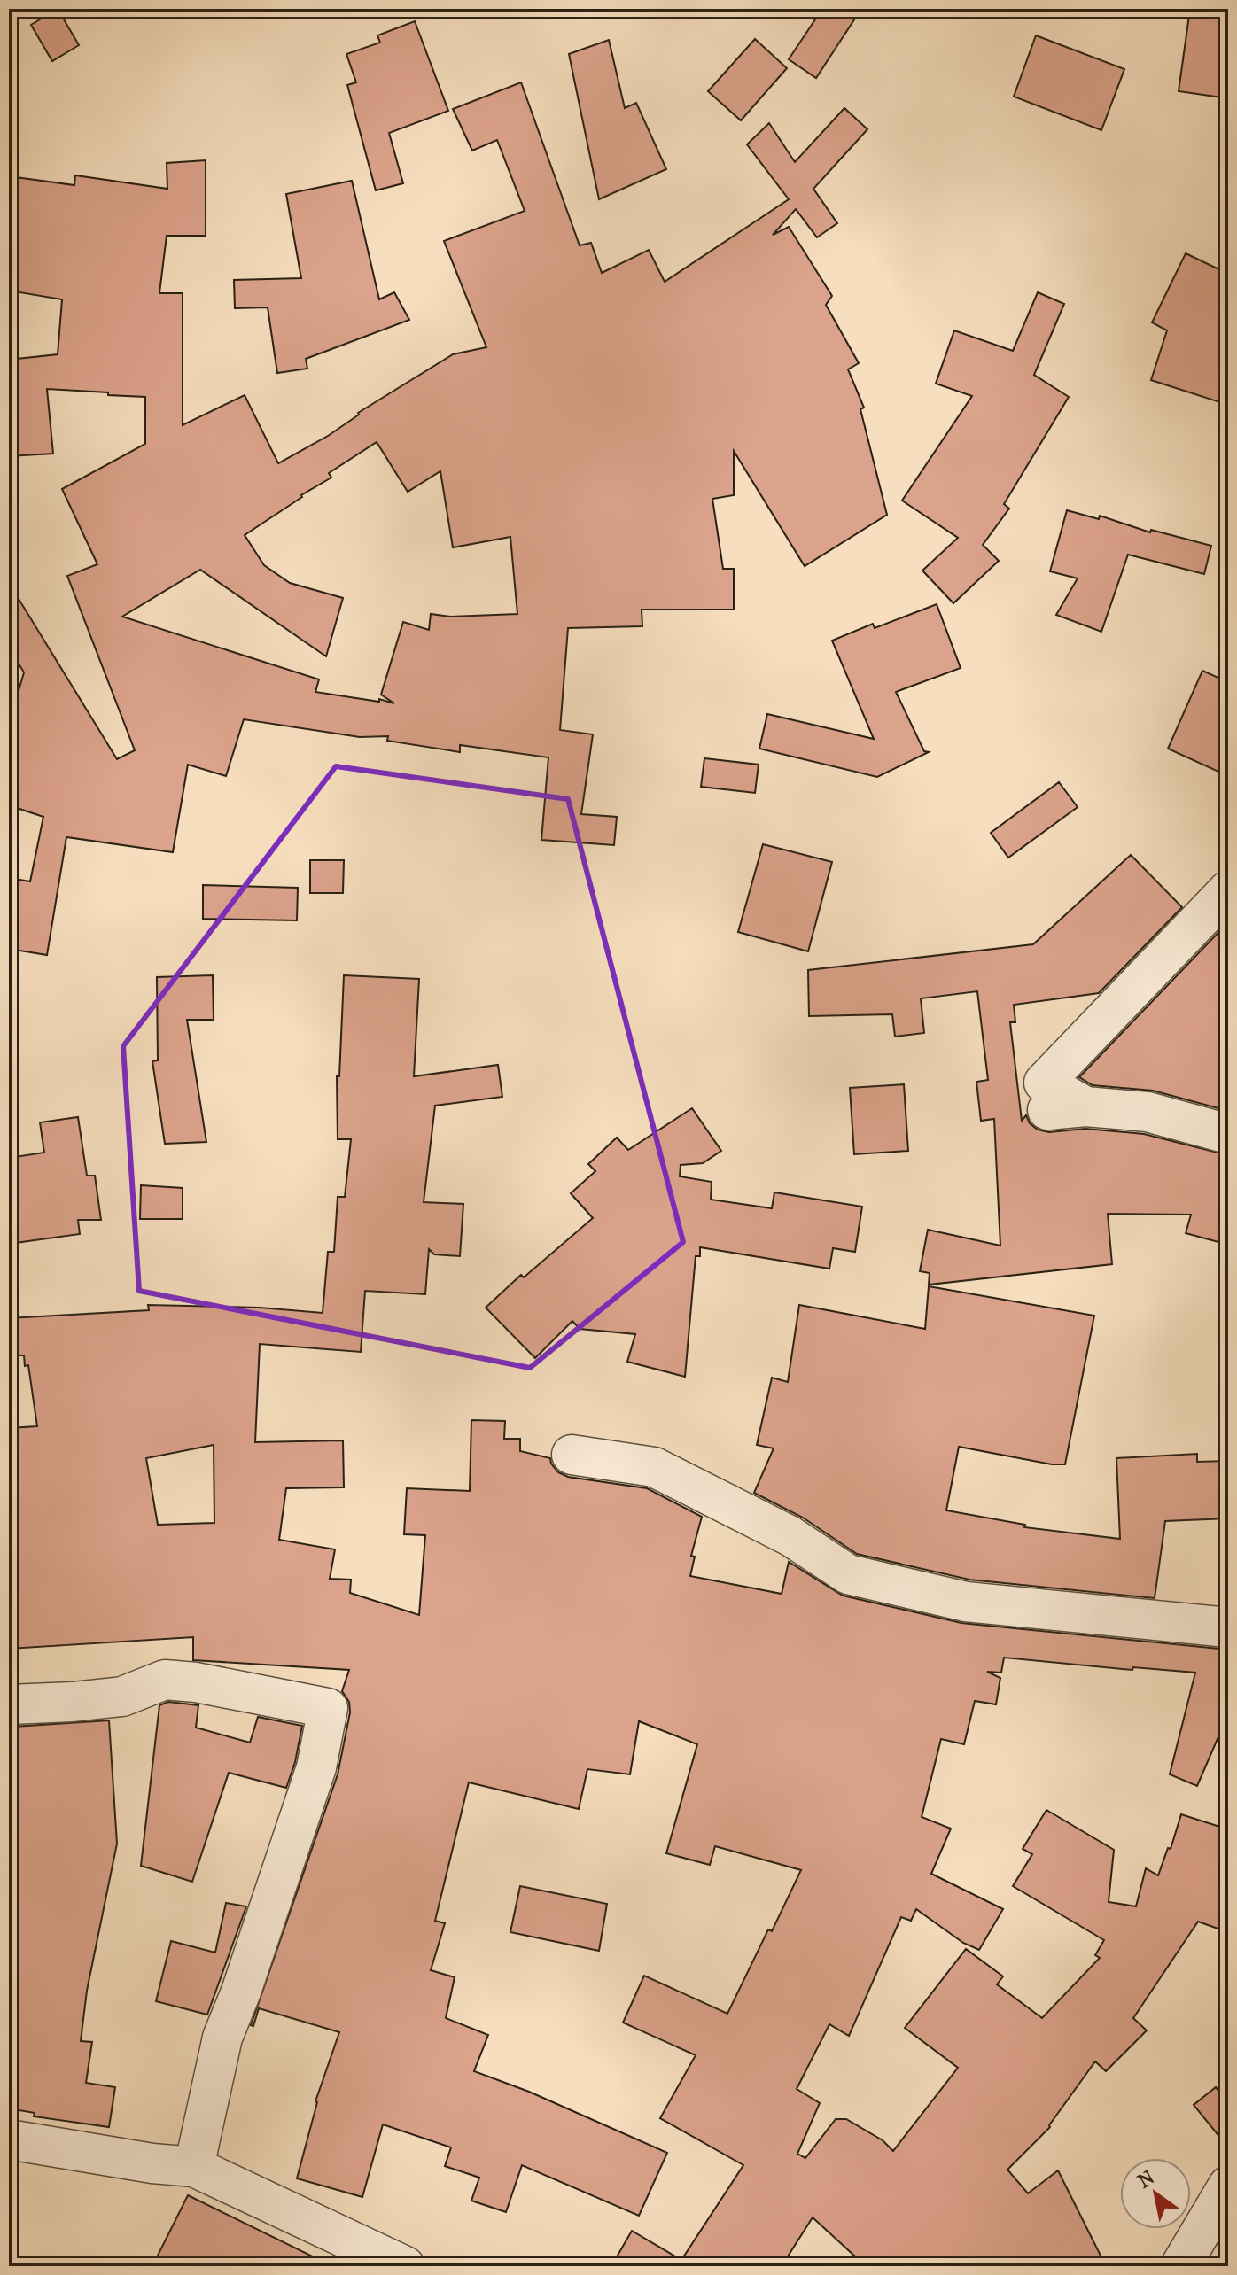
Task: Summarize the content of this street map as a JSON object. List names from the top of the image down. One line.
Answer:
{"north":"top left"}
